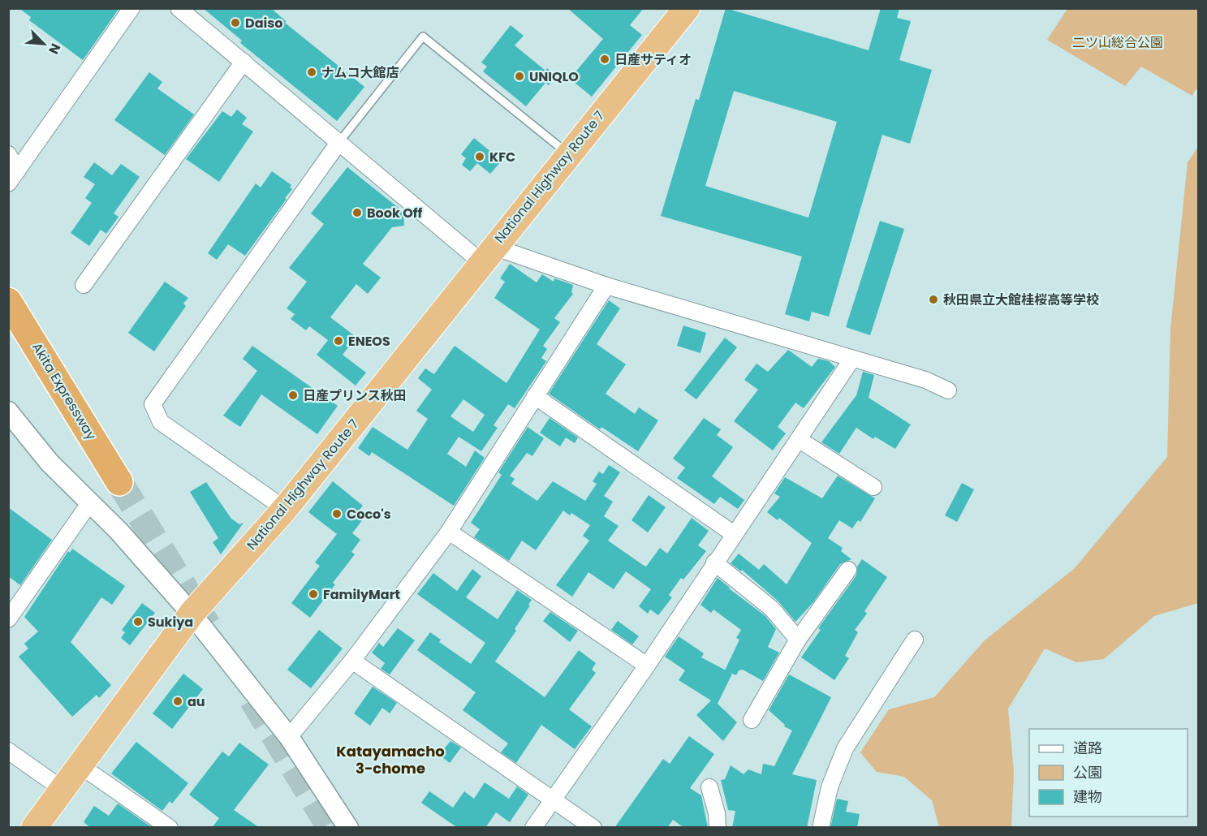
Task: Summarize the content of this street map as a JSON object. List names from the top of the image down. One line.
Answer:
{"streets":{"highway":["National Highway Route 7","Akita Expressway"]},"districts":["Katayamacho 3-chome"],"parks":["二ツ山総合公園"],"places":["Daiso","日産サティオ","ナムコ大館店","UNIQLO","KFC","Book Off","秋田県立大館桂桜高等学校","ENEOS","日産プリンス秋田","Coco's","FamilyMart","Sukiya","au"],"legend":["道路","公園","建物"],"north":"bottom right"}
